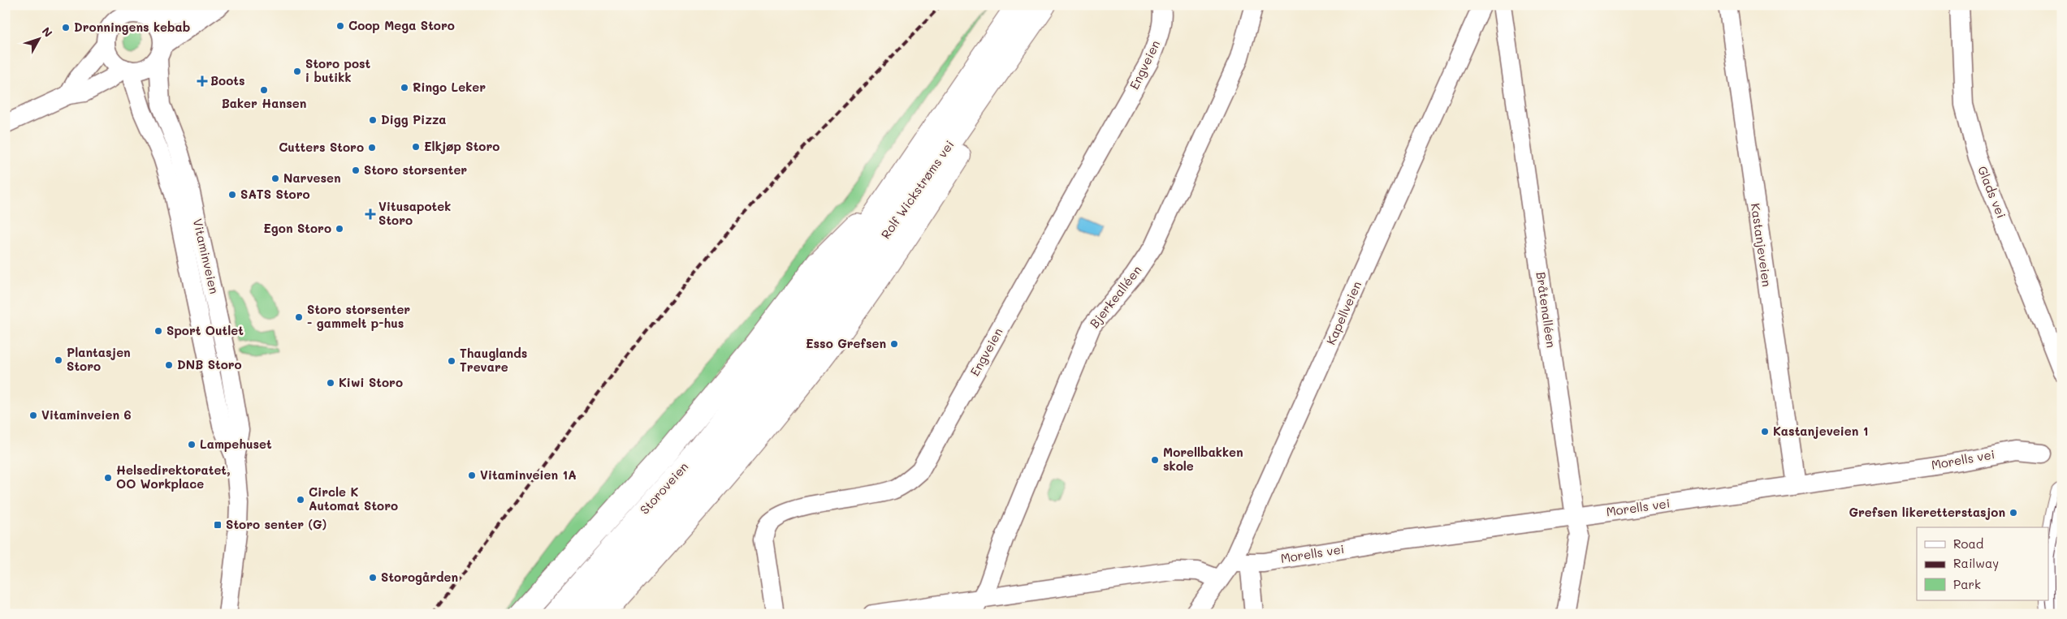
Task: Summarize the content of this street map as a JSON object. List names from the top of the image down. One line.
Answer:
{"streets":{"main road":["Rolf Wickstrøms vei","Storoveien"],"street":["Engveien","Glads vei","Kastanjeveien","Vitaminveien","Bjerkealléen","Bråtenalléen","Kapellveien","Morells vei"]},"crossings":[["Rolf Wickstrøms vei","Storoveien"],["Kastanjeveien","Morells vei"],["Bråtenalléen","Morells vei"],["Kapellveien","Morells vei"]],"places":{"other":["Coop Mega Storo","Dronningens kebab","Storo post i butikk","Ringo Leker","Baker Hansen","Digg Pizza","Elkjøp Storo","Cutters Storo","Storo storsenter","Narvesen","SATS Storo","Egon Storo","Storo storsenter - gammelt p-hus","Sport Outlet","Esso Grefsen","Plantasjen Storo","Thauglands Trevare","DNB Storo","Kiwi Storo","Vitaminveien 6","Kastanjeveien 1","Lampehuset","Morellbakken skole","Vitaminveien 1A","Helsedirektoratet, OO Workplace","Circle K Automat Storo","Grefsen likeretterstasjon","Storogården"],"health":["Boots","Vitusapotek Storo"],"transit":["Storo senter (G)"]},"legend":["Road","Railway","Park"],"north":"top right"}
